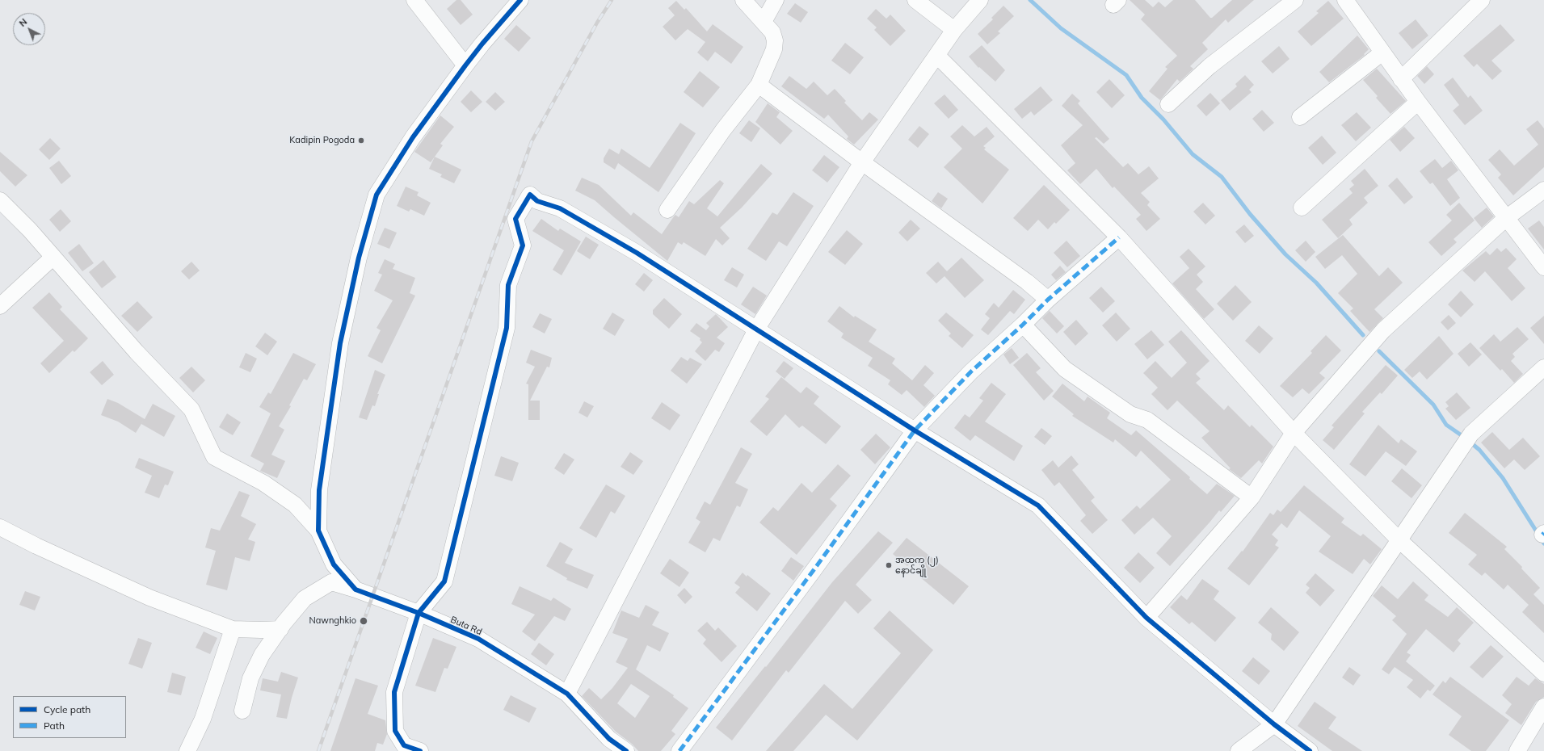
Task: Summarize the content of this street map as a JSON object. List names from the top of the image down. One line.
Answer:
{"streets":{"street":["Buta Rd"]},"places":["Kadipin Pogoda","အထက (၂) နောင်ချို","Nawnghkio"],"legend":["Cycle path","Path"],"north":"top left"}
